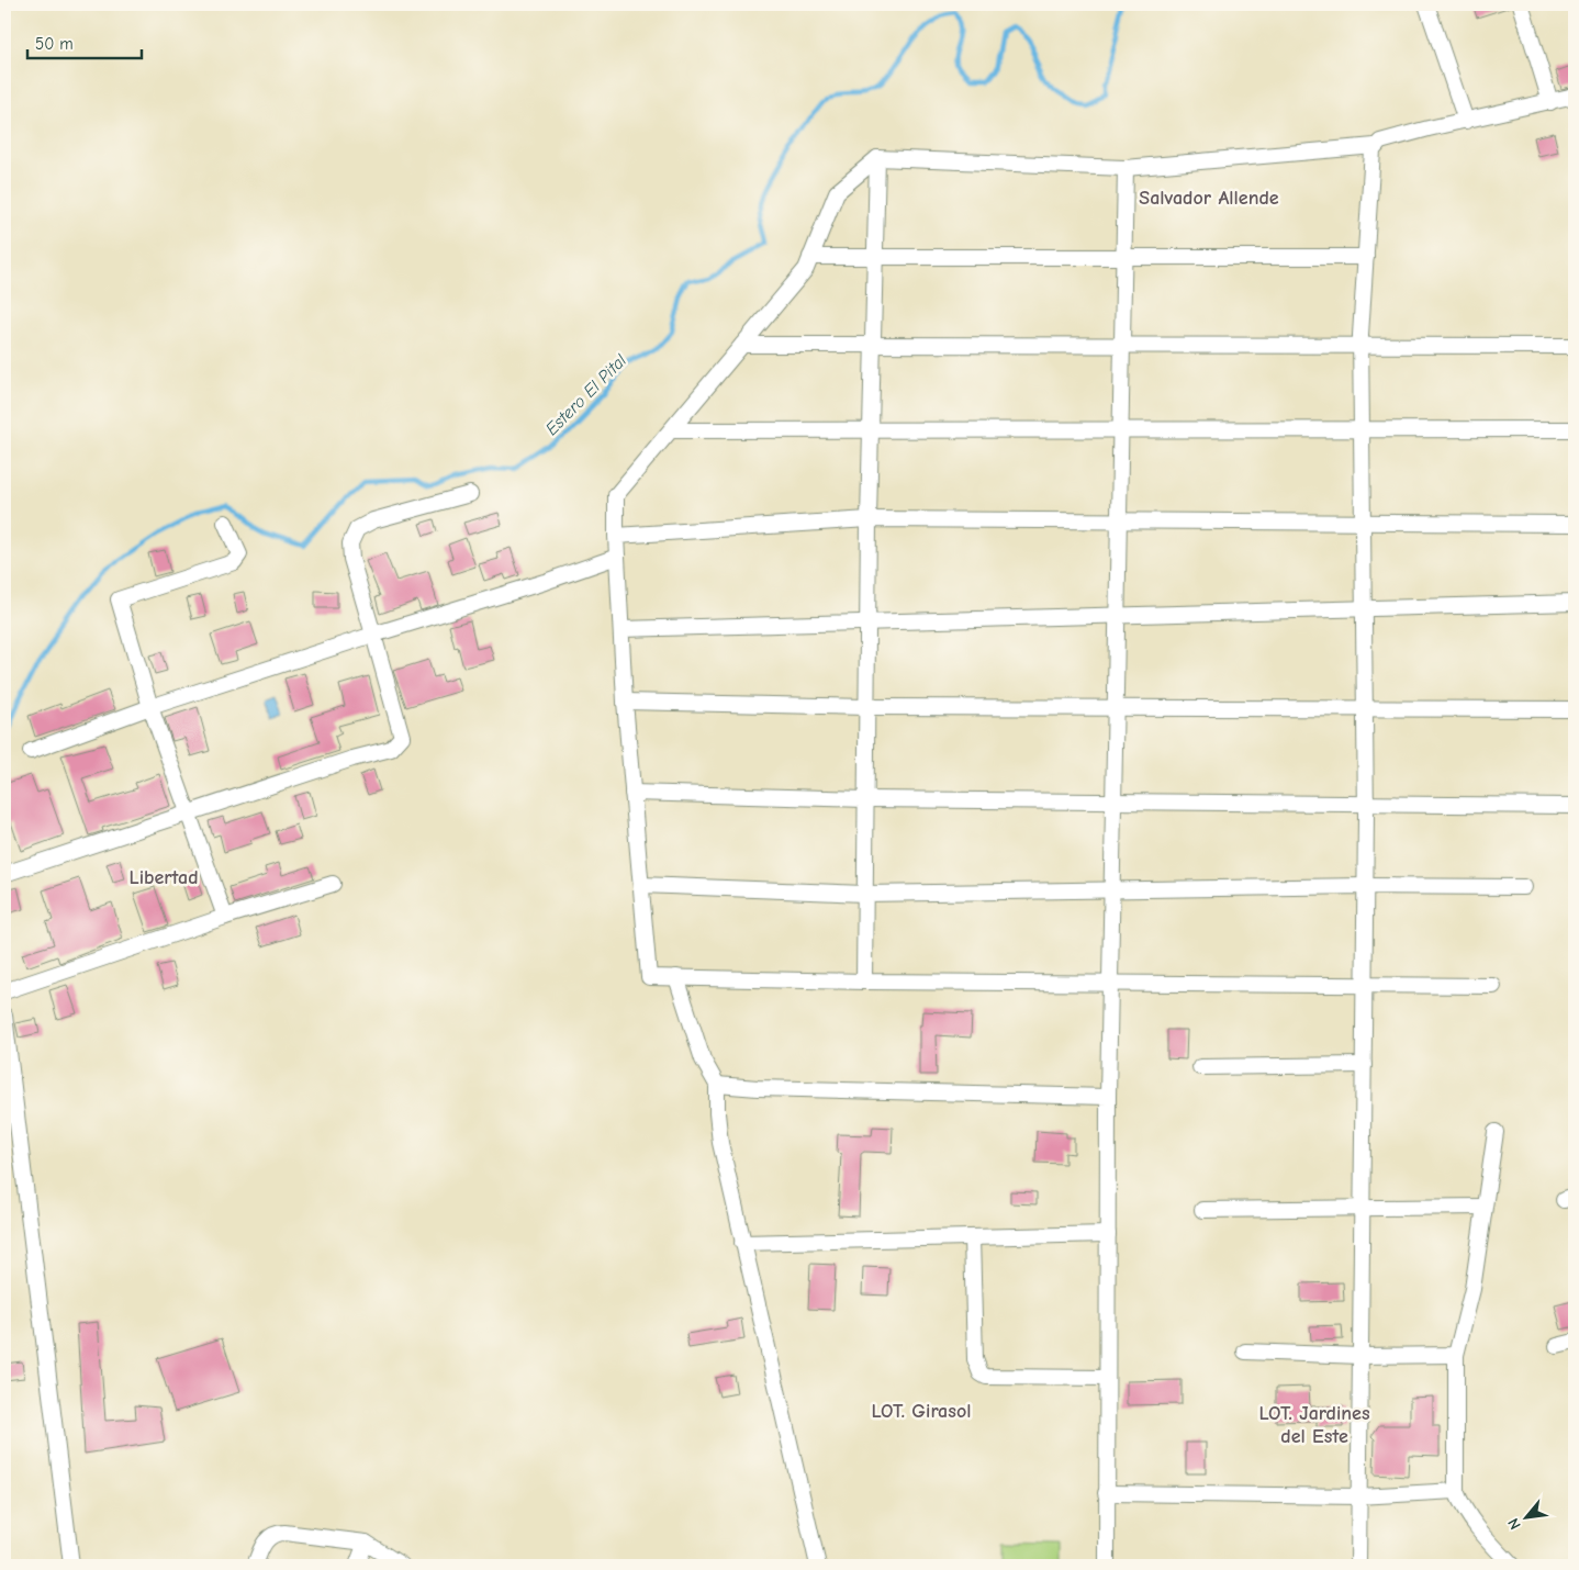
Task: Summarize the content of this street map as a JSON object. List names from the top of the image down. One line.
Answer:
{"districts":["Salvador Allende","Libertad","LOT. Girasol","LOT. Jardines del Este"],"water":["Estero El Pital"],"scale_bar":"50 m","north":"bottom left"}
